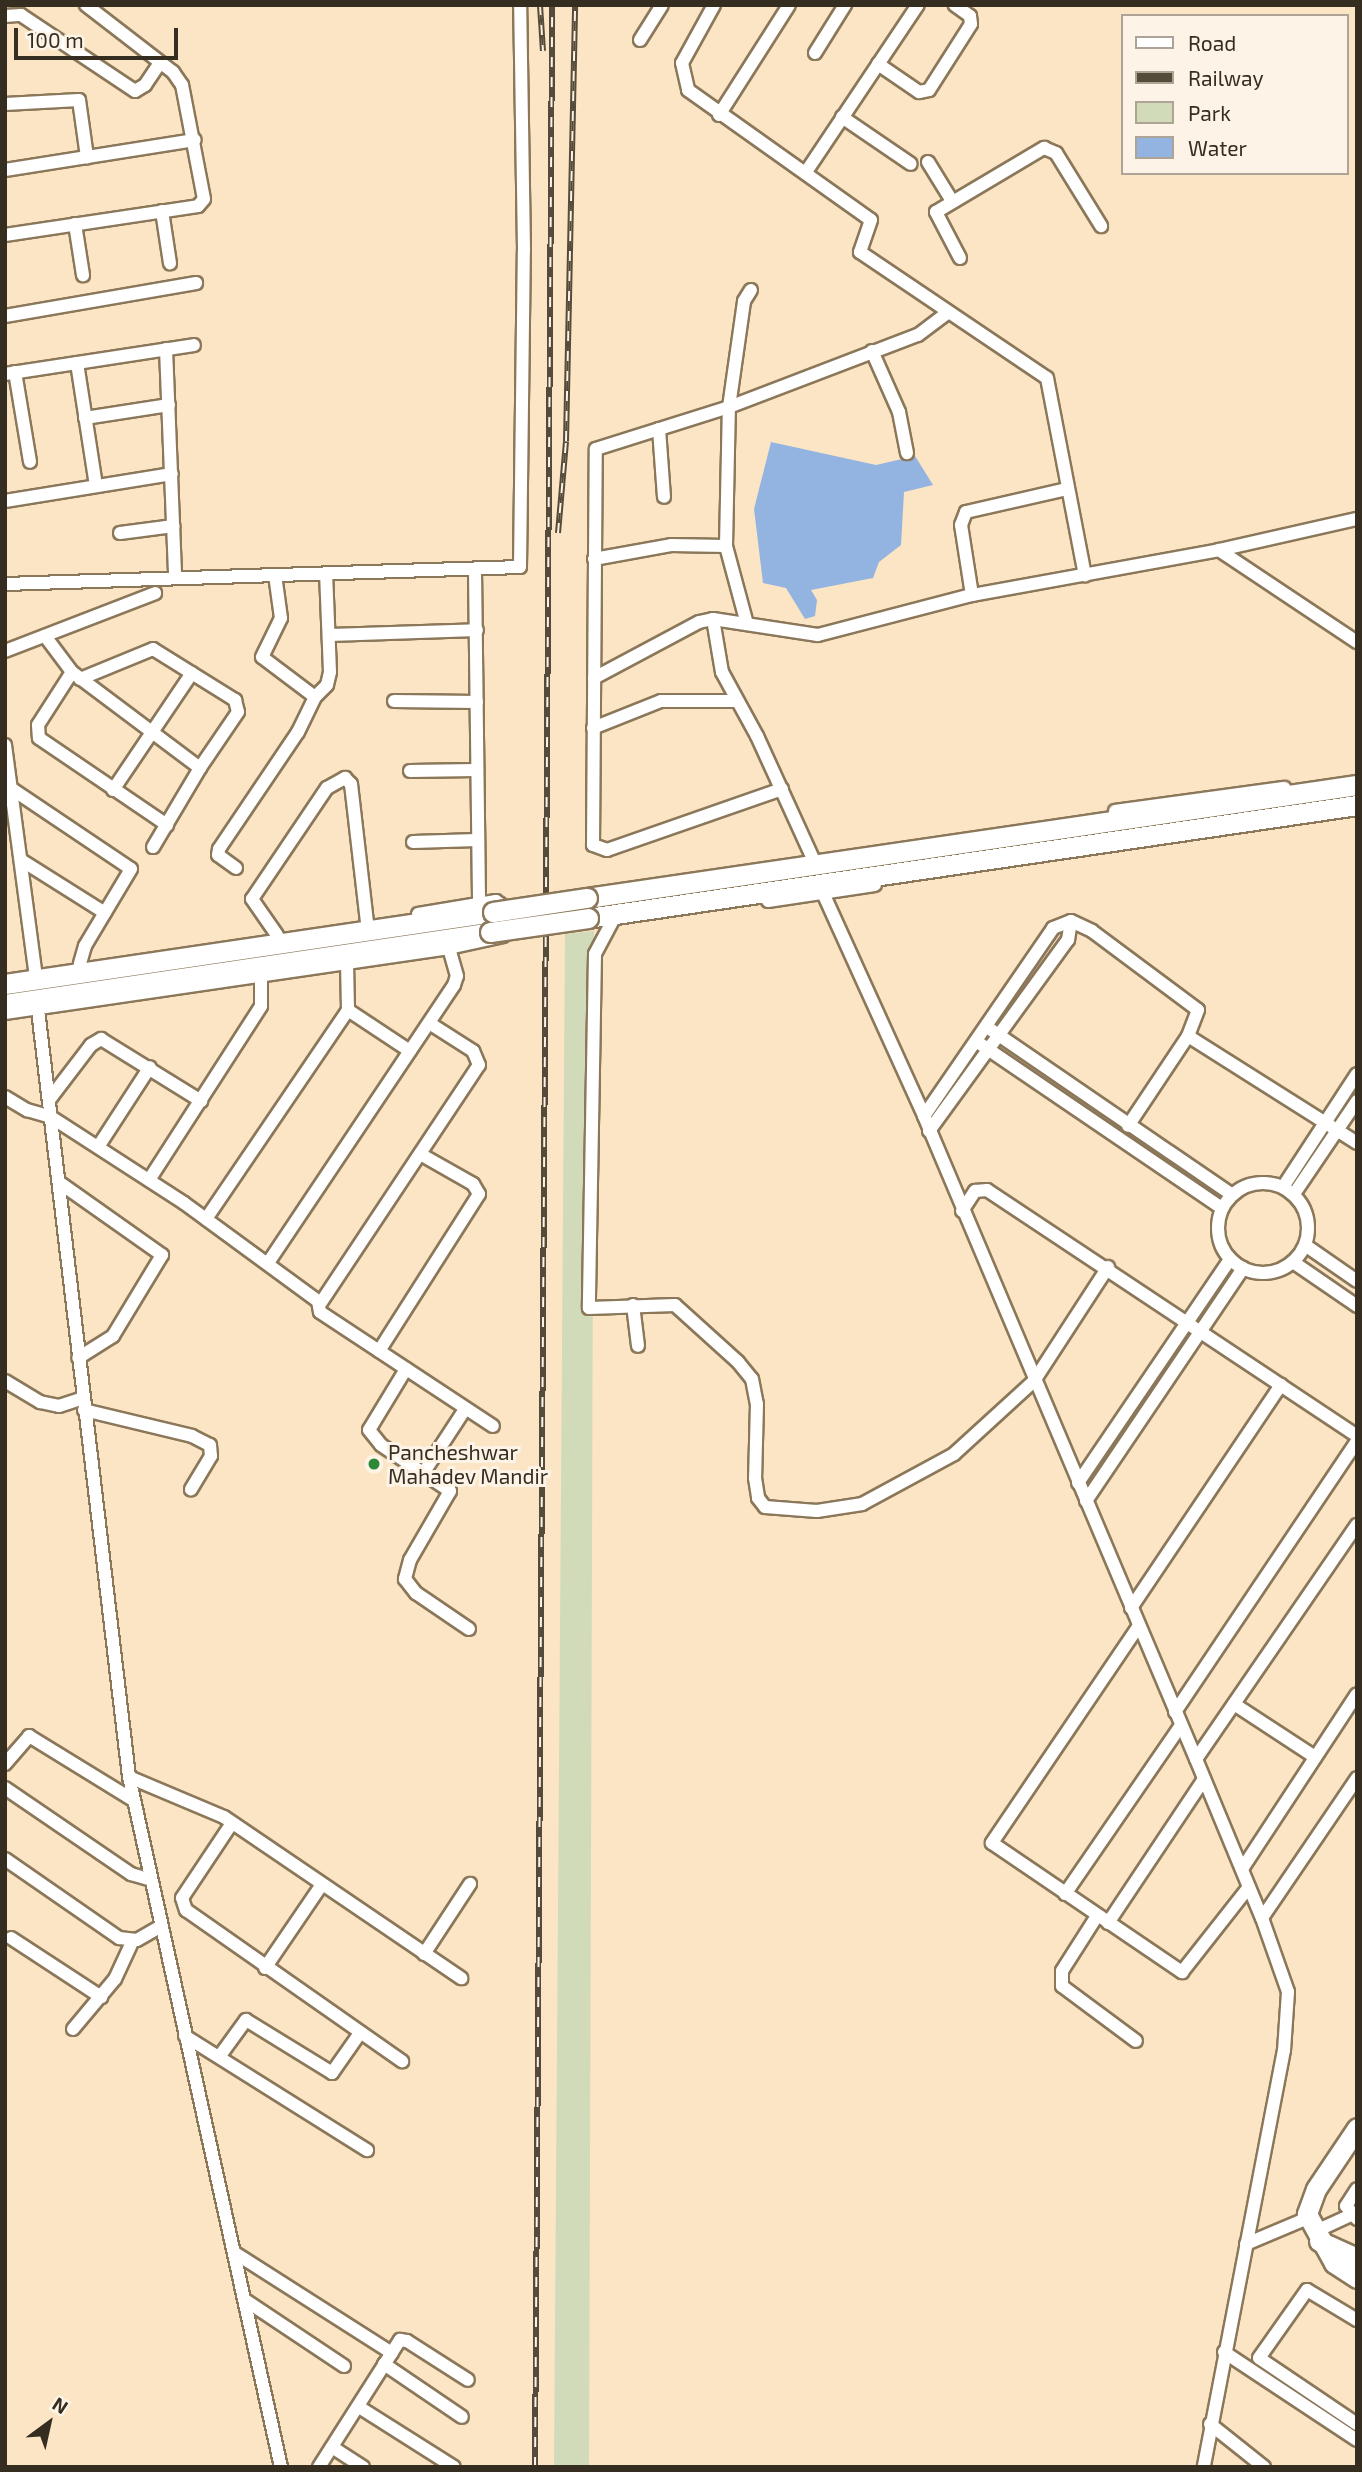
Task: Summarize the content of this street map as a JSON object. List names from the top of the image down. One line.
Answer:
{"places":["Pancheshwar Mahadev Mandir"],"legend":["Road","Railway","Park","Water"],"scale_bar":"100 m","north":"top right"}
